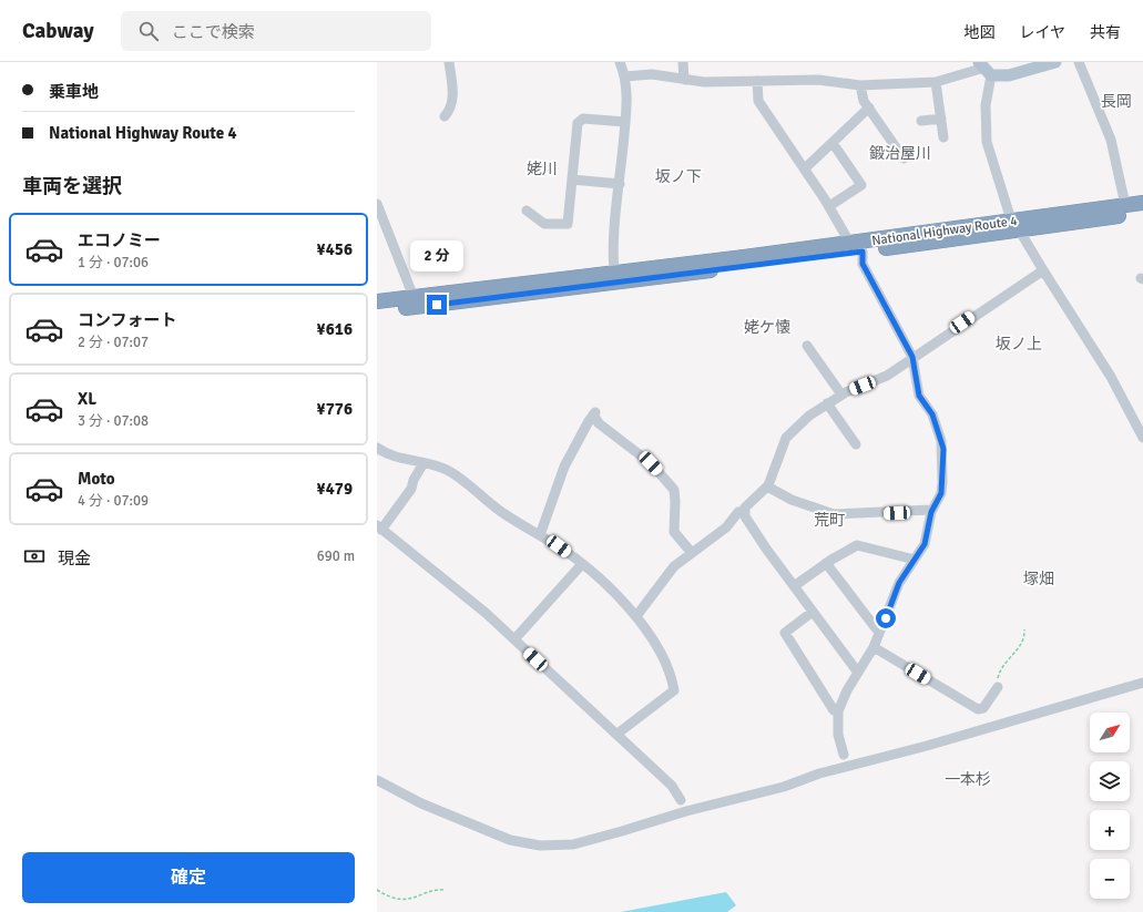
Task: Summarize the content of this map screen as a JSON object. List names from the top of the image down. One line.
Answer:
{"streets":{"highway":["National Highway Route 4"]},"districts":["長岡","鍛治屋川","姥川","坂ノ下","姥ケ懐","坂ノ上","荒町","塚畑","一本杉"],"north":"top right","page":{"header":"Cabway","search":"ここで検索","nav":["地図","レイヤ","共有"],"banner":["乗車地","National Highway Route 4"],"heading":"車両を選択","list":[{"name":"エコノミー","note":"1 分 · 07:06","value":"¥456"},{"name":"コンフォート","note":"2 分 · 07:07","value":"¥616"},{"name":"XL","note":"3 分 · 07:08","value":"¥776"},{"name":"Moto","note":"4 分 · 07:09","value":"¥479"}],"bubble":"2 分","pay":["現金","690 m"],"map_buttons":["+","−"],"buttons":"確定"}}
